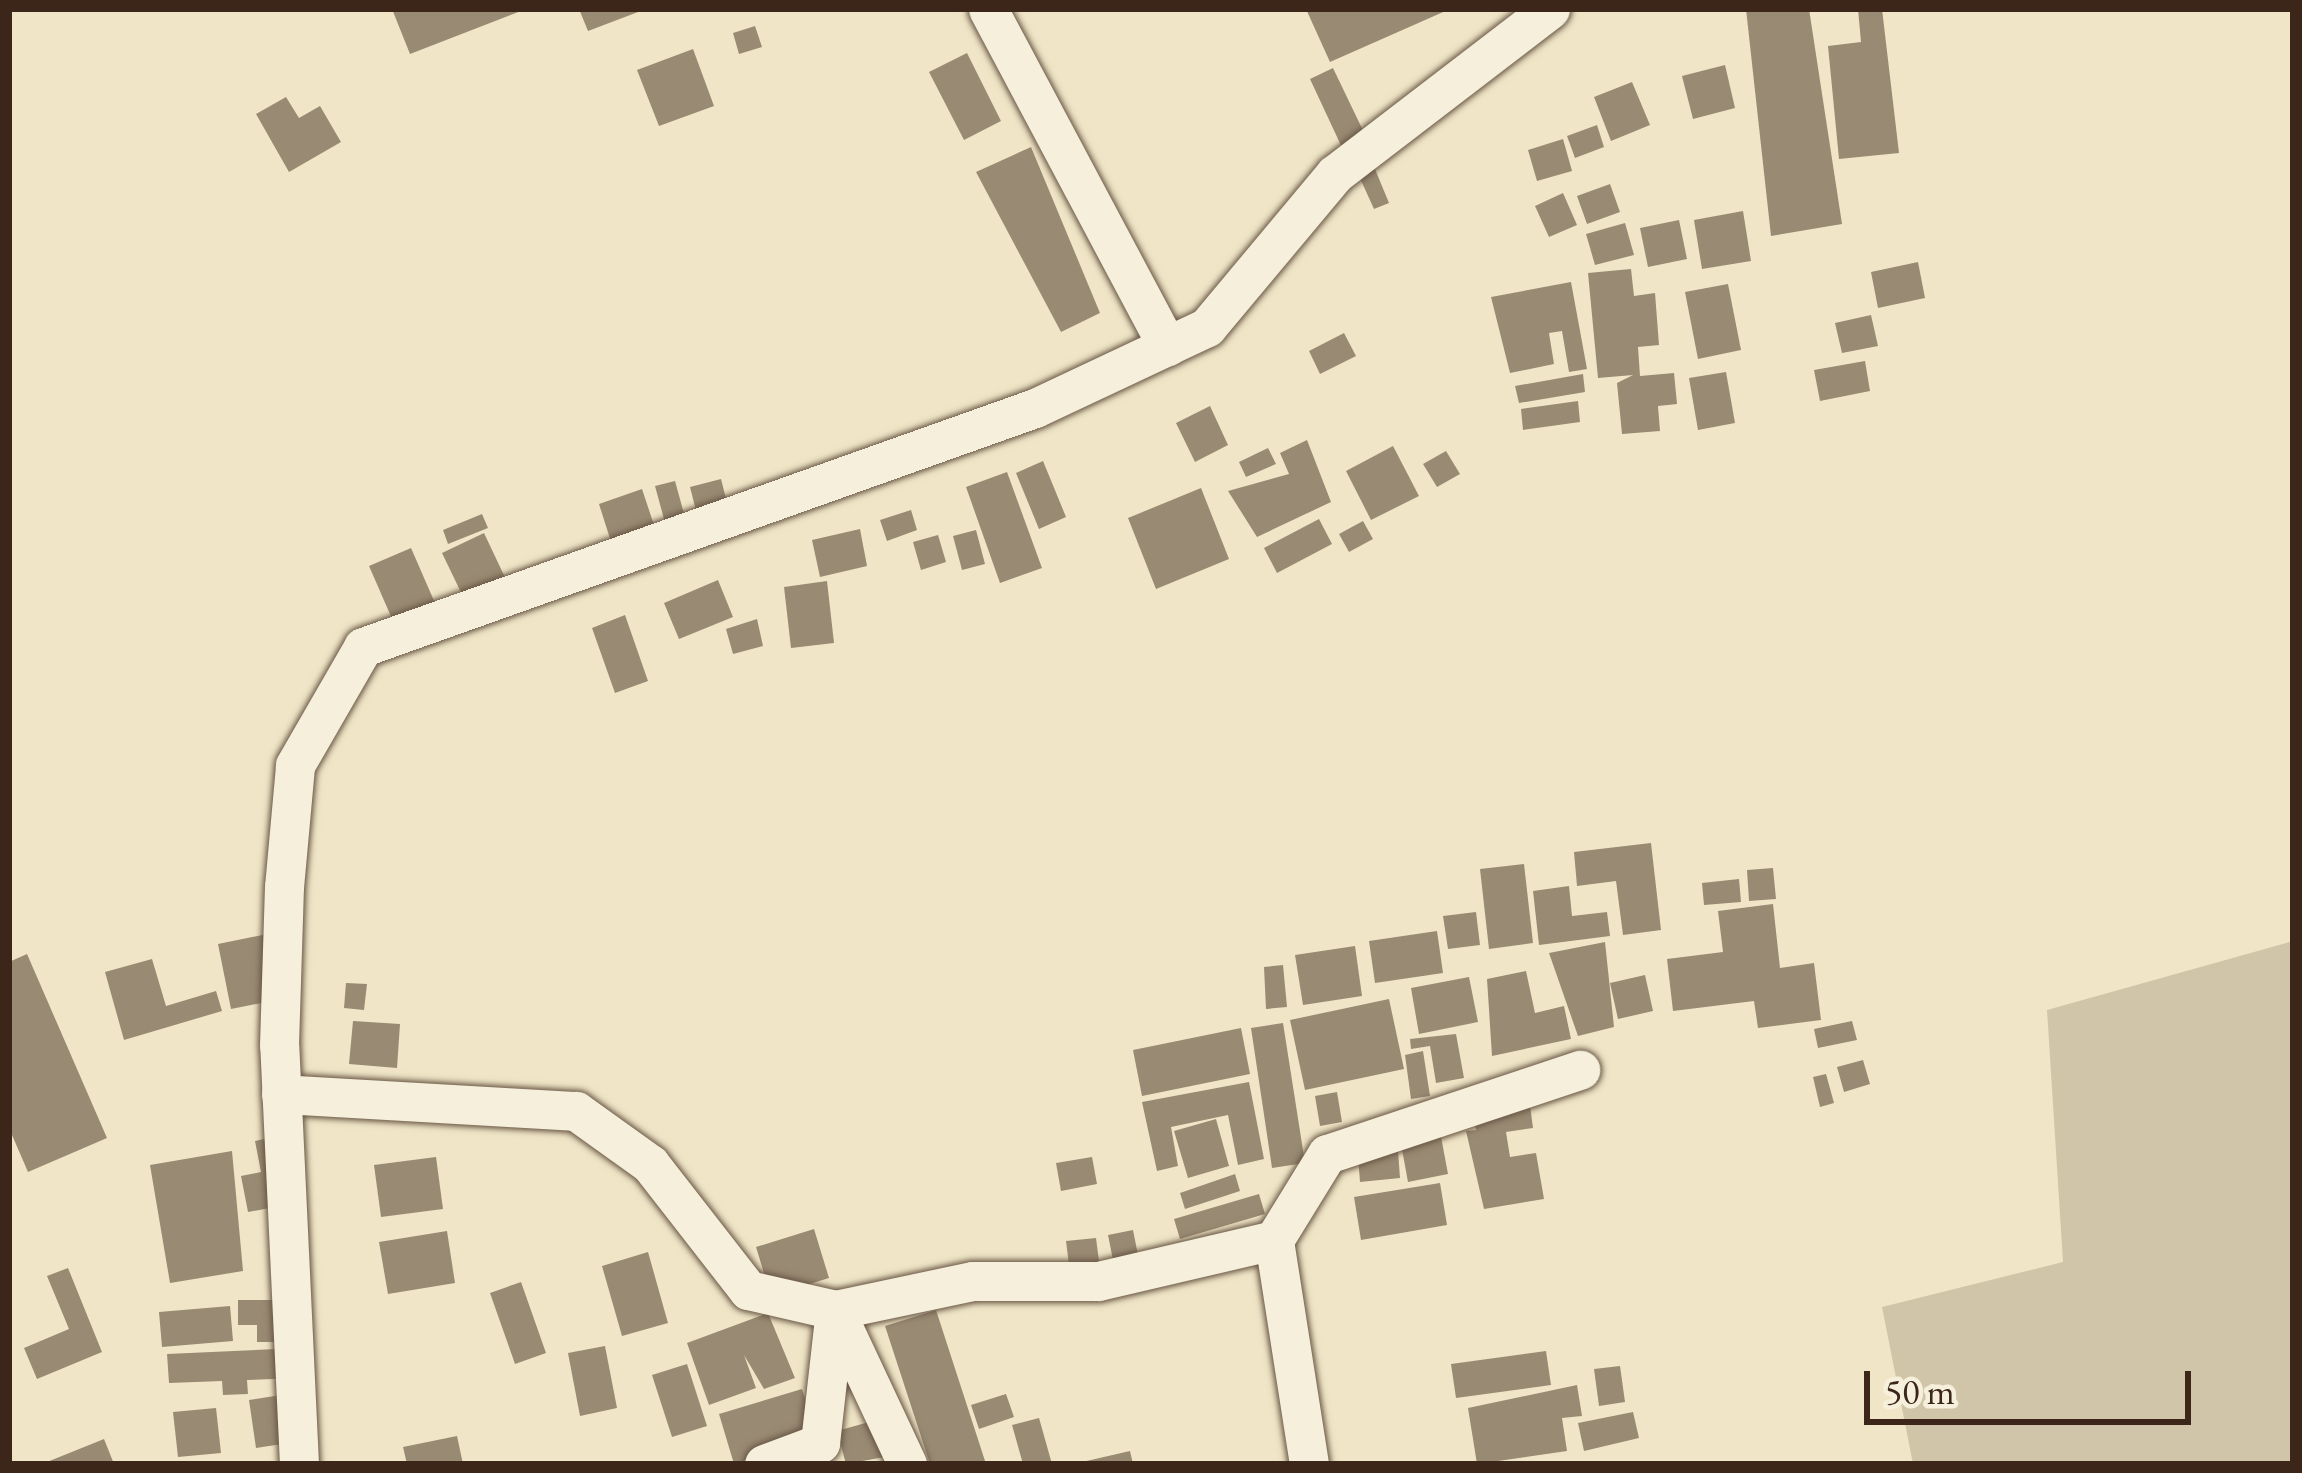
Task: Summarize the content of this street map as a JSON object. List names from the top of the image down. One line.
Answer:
{"scale_bar":"50 m"}
